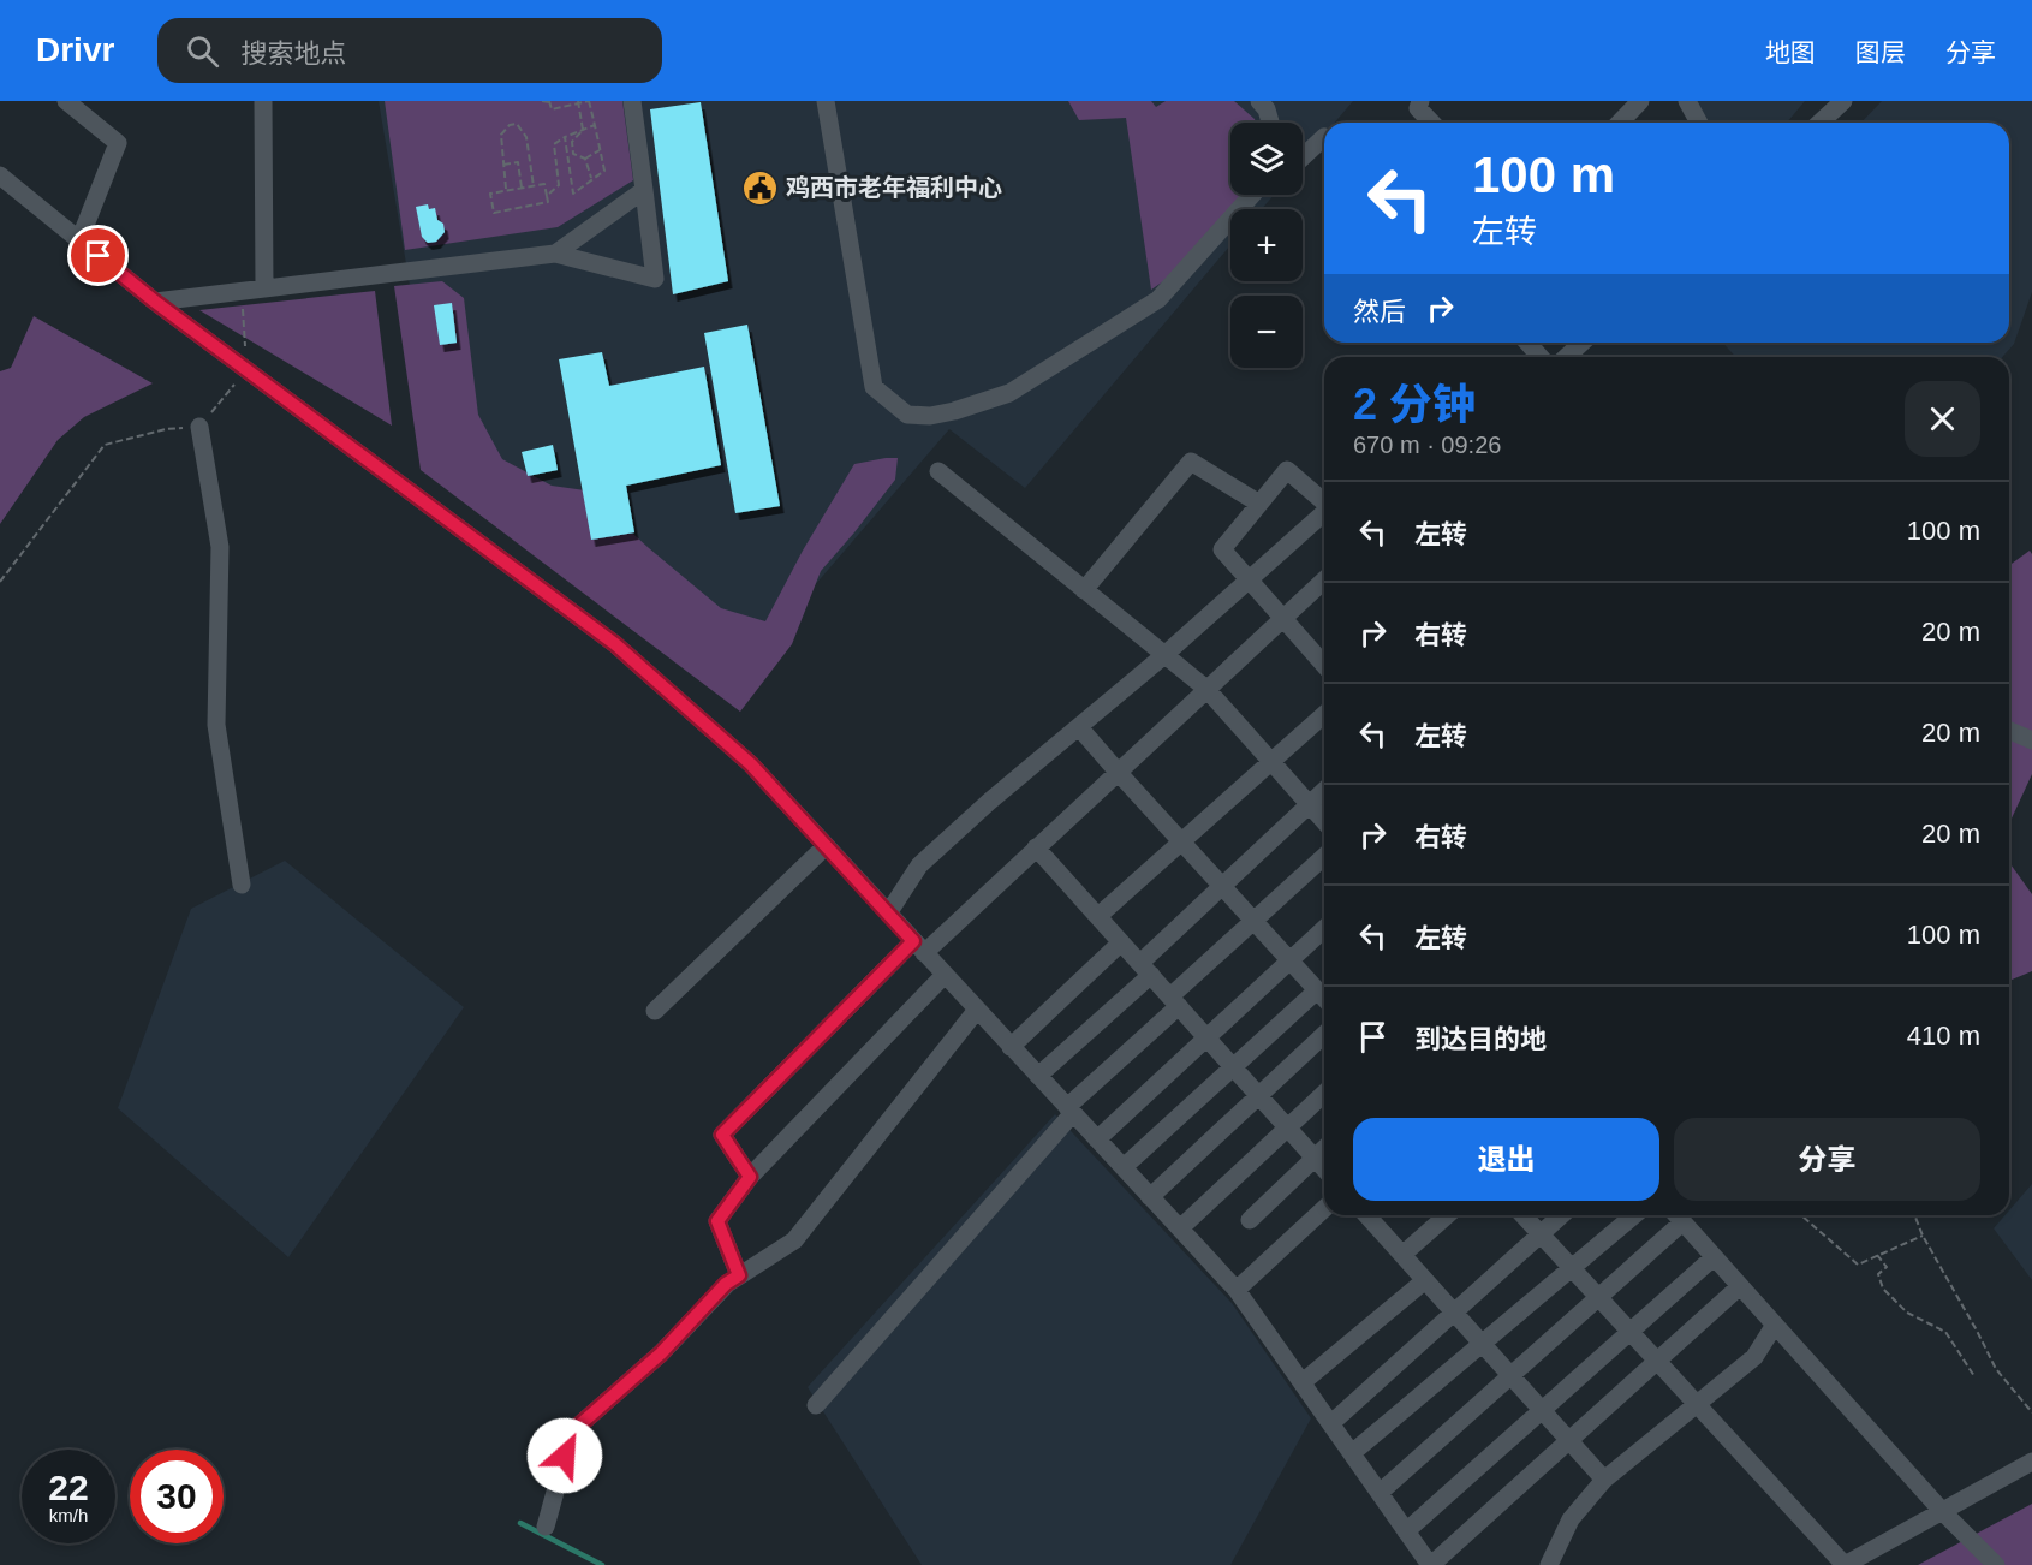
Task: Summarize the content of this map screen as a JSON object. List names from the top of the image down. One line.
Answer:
{"places":{"public building":["鸡西市老年福利中心"]},"page":{"header":"Drivr","search":"搜索地点","nav":["地图","图层","分享"],"map_buttons":["+","−"],"turn":["100 m","左转"],"then":"然后","heading":["2 分钟","670 m · 09:26"],"list":[{"name":"左转","value":"100 m"},{"name":"右转","value":"20 m"},{"name":"左转","value":"20 m"},{"name":"右转","value":"20 m"},{"name":"左转","value":"100 m"},{"name":"到达目的地","value":"410 m"}],"buttons":["退出","分享"],"speed":"22 km/h","limit":"30"}}
